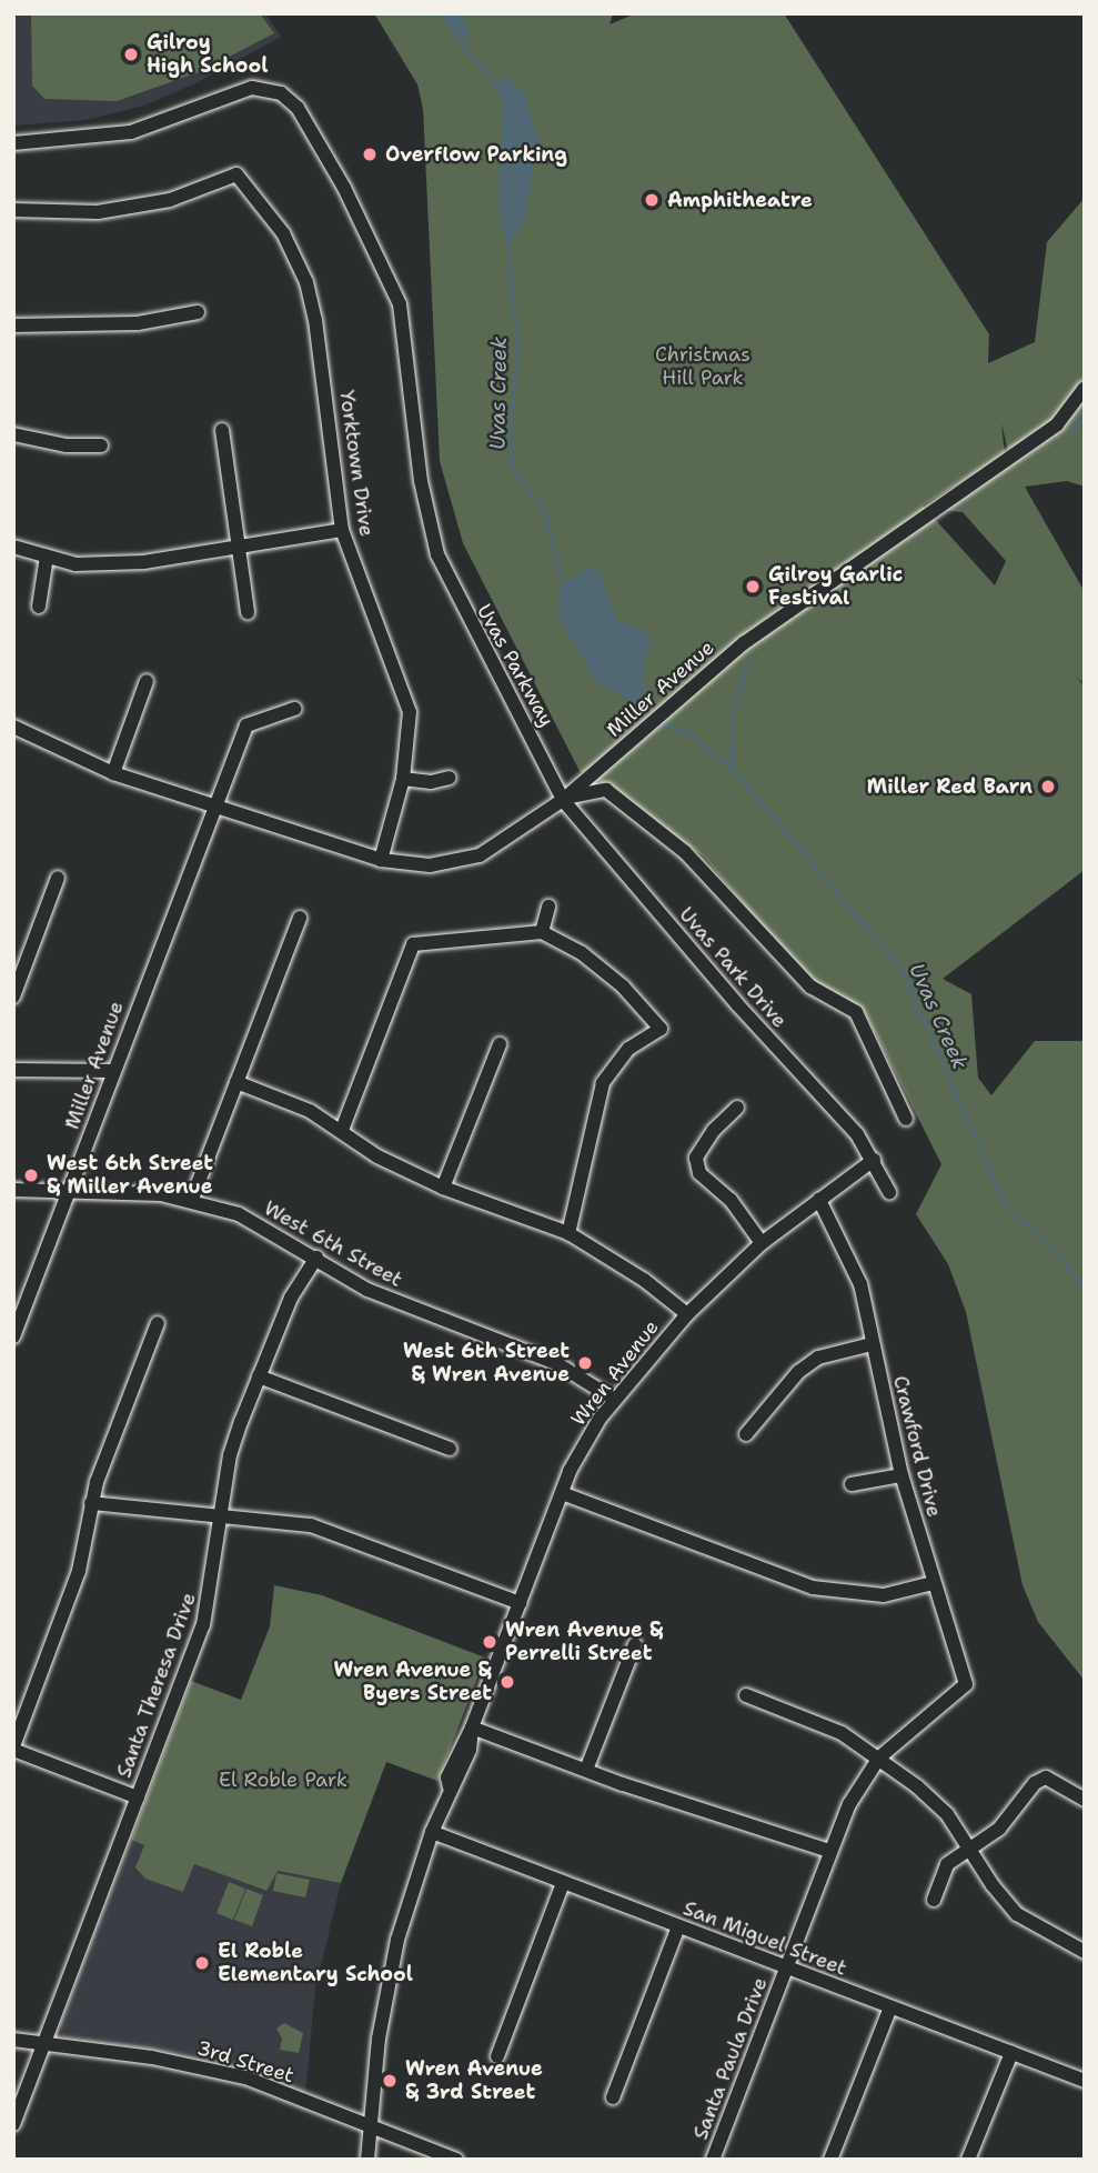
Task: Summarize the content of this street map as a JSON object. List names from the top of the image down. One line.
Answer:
{"streets":{"street":["Yorktown Drive","Uvas Parkway","Miller Avenue","Uvas Park Drive","West 6th Street","Wren Avenue","Crawford Drive","Santa Theresa Drive","San Miguel Street","Santa Paula Drive","3rd Street"]},"crossings":[["Yorktown Drive","Miller Avenue"],["Uvas Parkway","Miller Avenue"],["Uvas Parkway","Uvas Park Drive"],["Miller Avenue","Uvas Park Drive"],["Miller Avenue","West 6th Street"],["Uvas Park Drive","Wren Avenue"],["West 6th Street","Wren Avenue"],["West 6th Street","Santa Theresa Drive"],["Wren Avenue","Crawford Drive"],["Wren Avenue","San Miguel Street"],["Wren Avenue","3rd Street"],["Crawford Drive","Santa Paula Drive"],["Santa Theresa Drive","3rd Street"],["San Miguel Street","Santa Paula Drive"]],"water":["Uvas Creek"],"parks":["Christmas Hill Park","El Roble Park"],"places":["Gilroy High School","Overflow Parking","Amphitheatre","Gilroy Garlic Festival","Miller Red Barn","West 6th Street & Miller Avenue","West 6th Street & Wren Avenue","Wren Avenue & Perrelli Street","Wren Avenue & Byers Street","El Roble Elementary School","Wren Avenue & 3rd Street"]}
